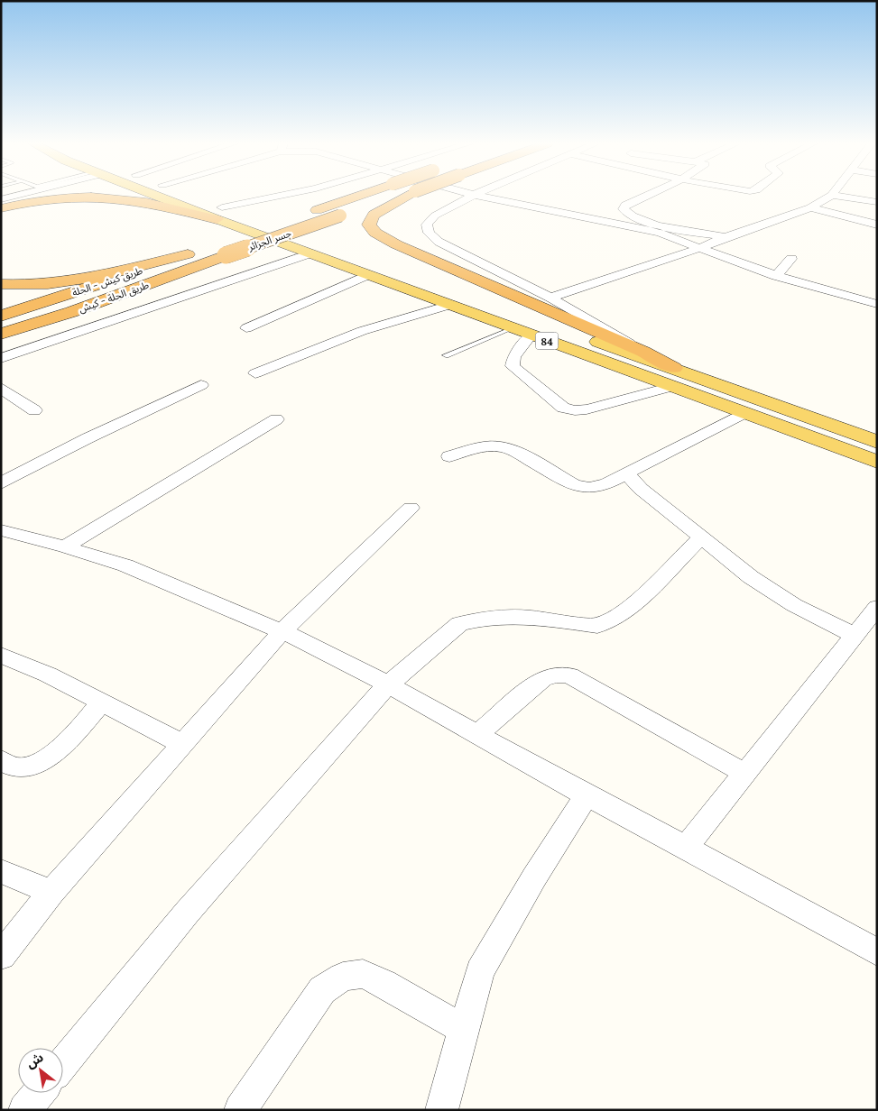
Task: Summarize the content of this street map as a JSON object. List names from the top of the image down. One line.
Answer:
{"streets":{"highway":["جسر الجزائر","طريق كيش - الحلة","طريق الحلة - كيش"],"main road":["84"]},"crossings":[["جسر الجزائر","طريق كيش - الحلة"],["جسر الجزائر","طريق الحلة - كيش"],["طريق كيش - الحلة","طريق الحلة - كيش"]],"north":"top left"}
